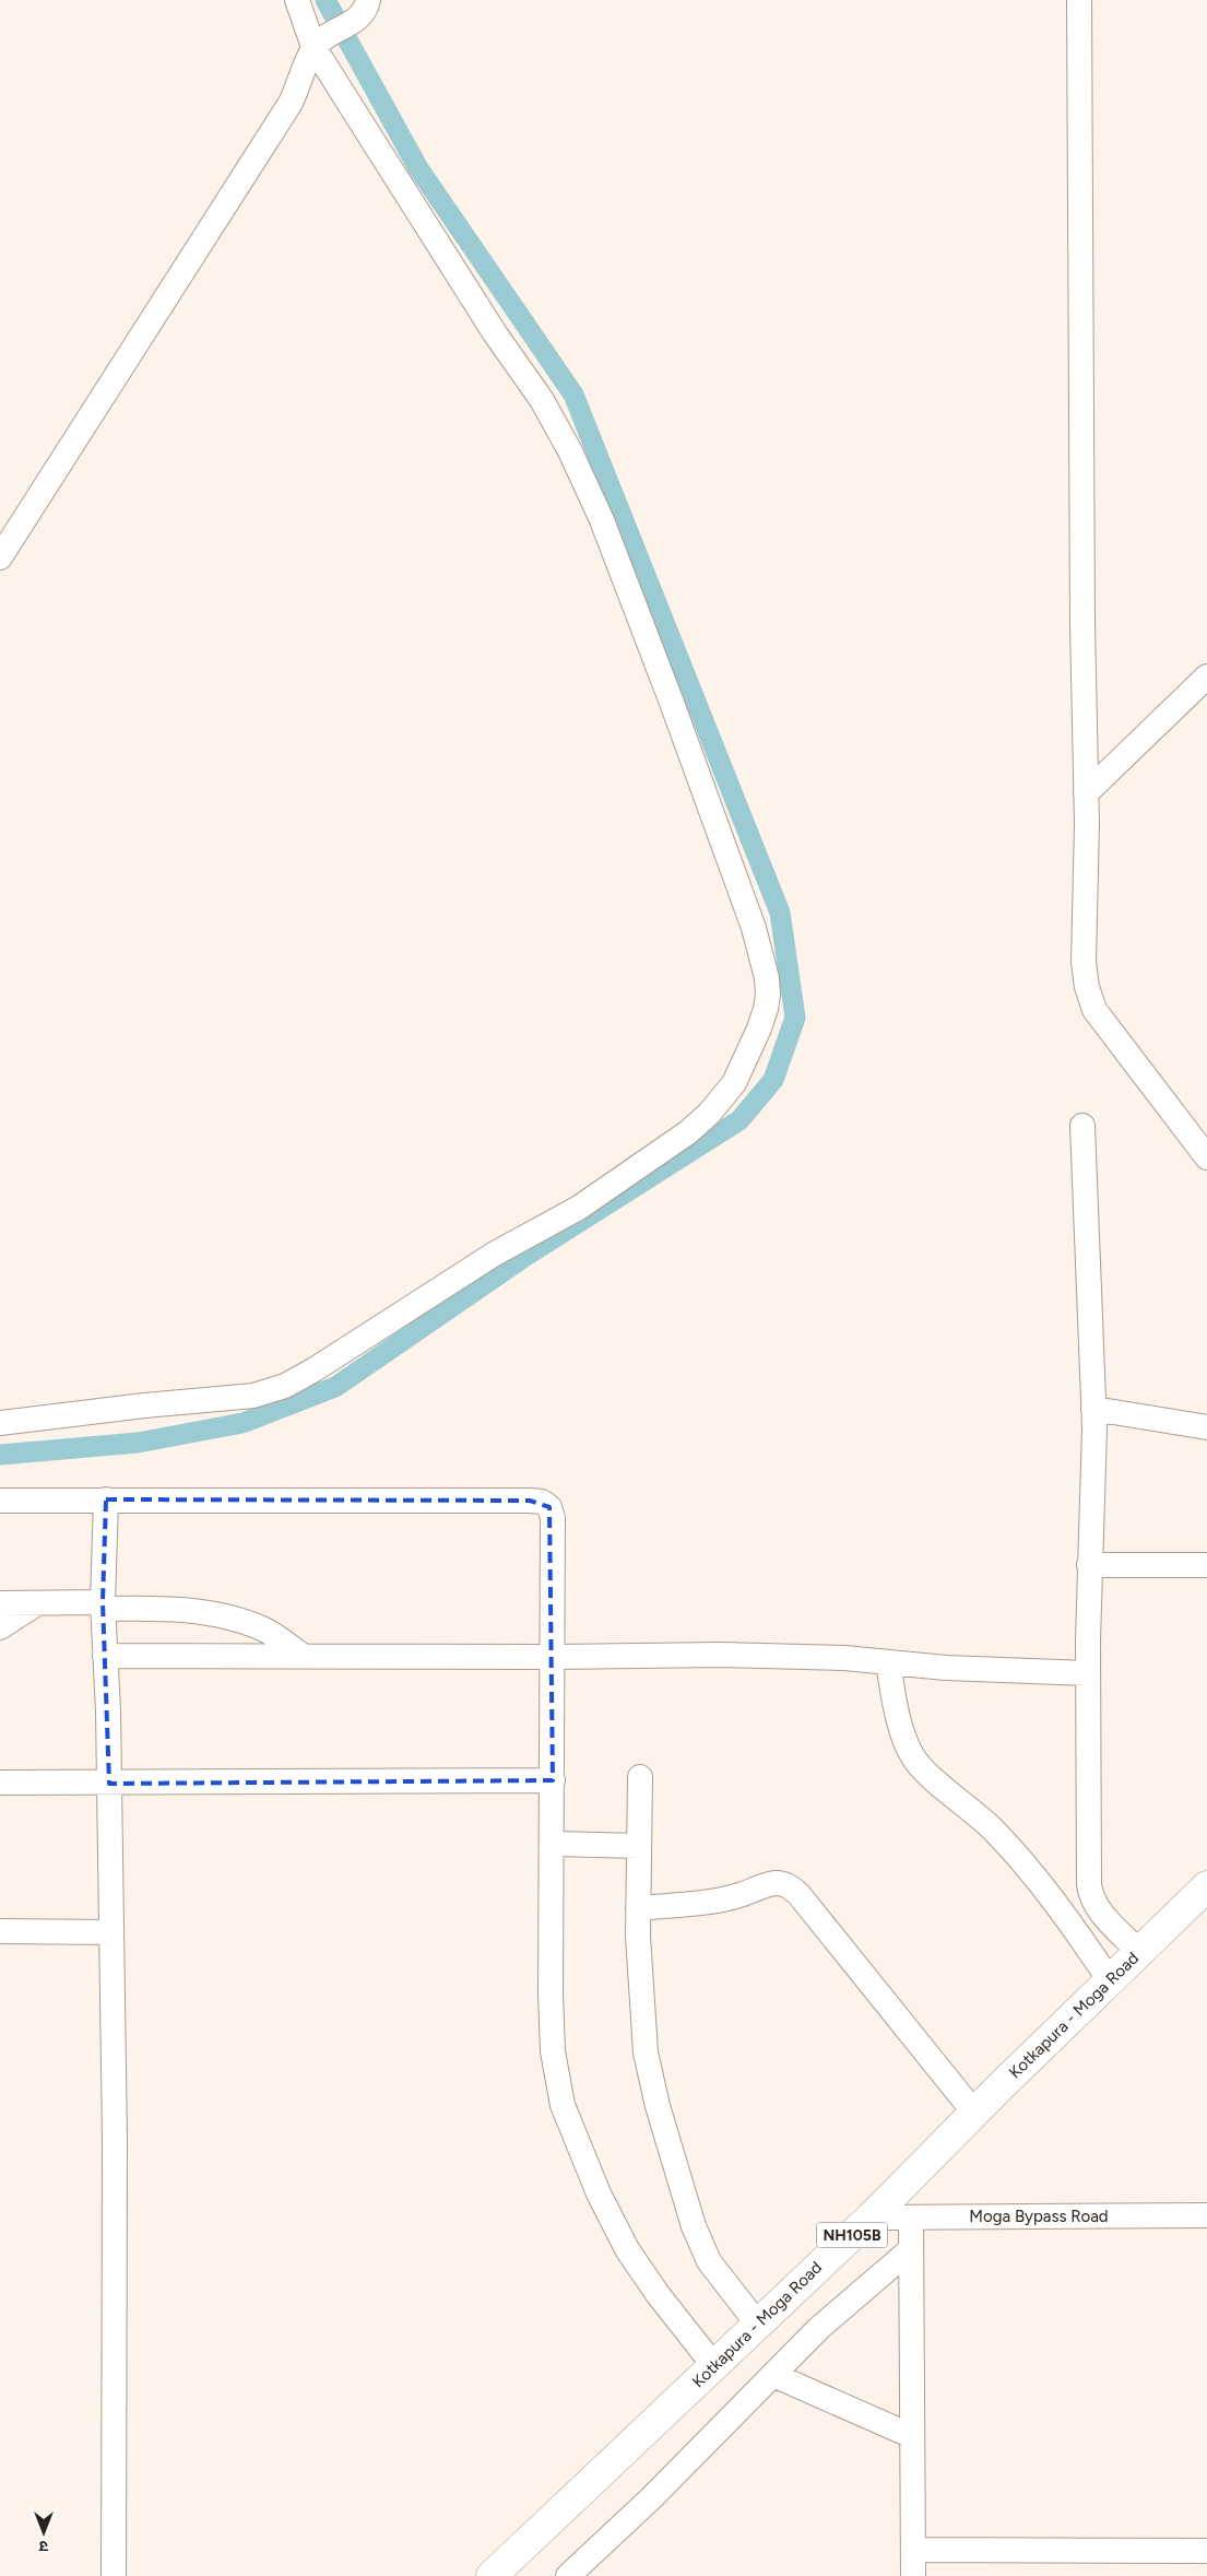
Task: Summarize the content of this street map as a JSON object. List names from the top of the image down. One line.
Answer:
{"streets":{"highway":["Kotkapura - Moga Road","NH105B"],"street":["Moga Bypass Road"]},"crossings":[["Kotkapura - Moga Road","Moga Bypass Road"]],"north":"bottom"}
